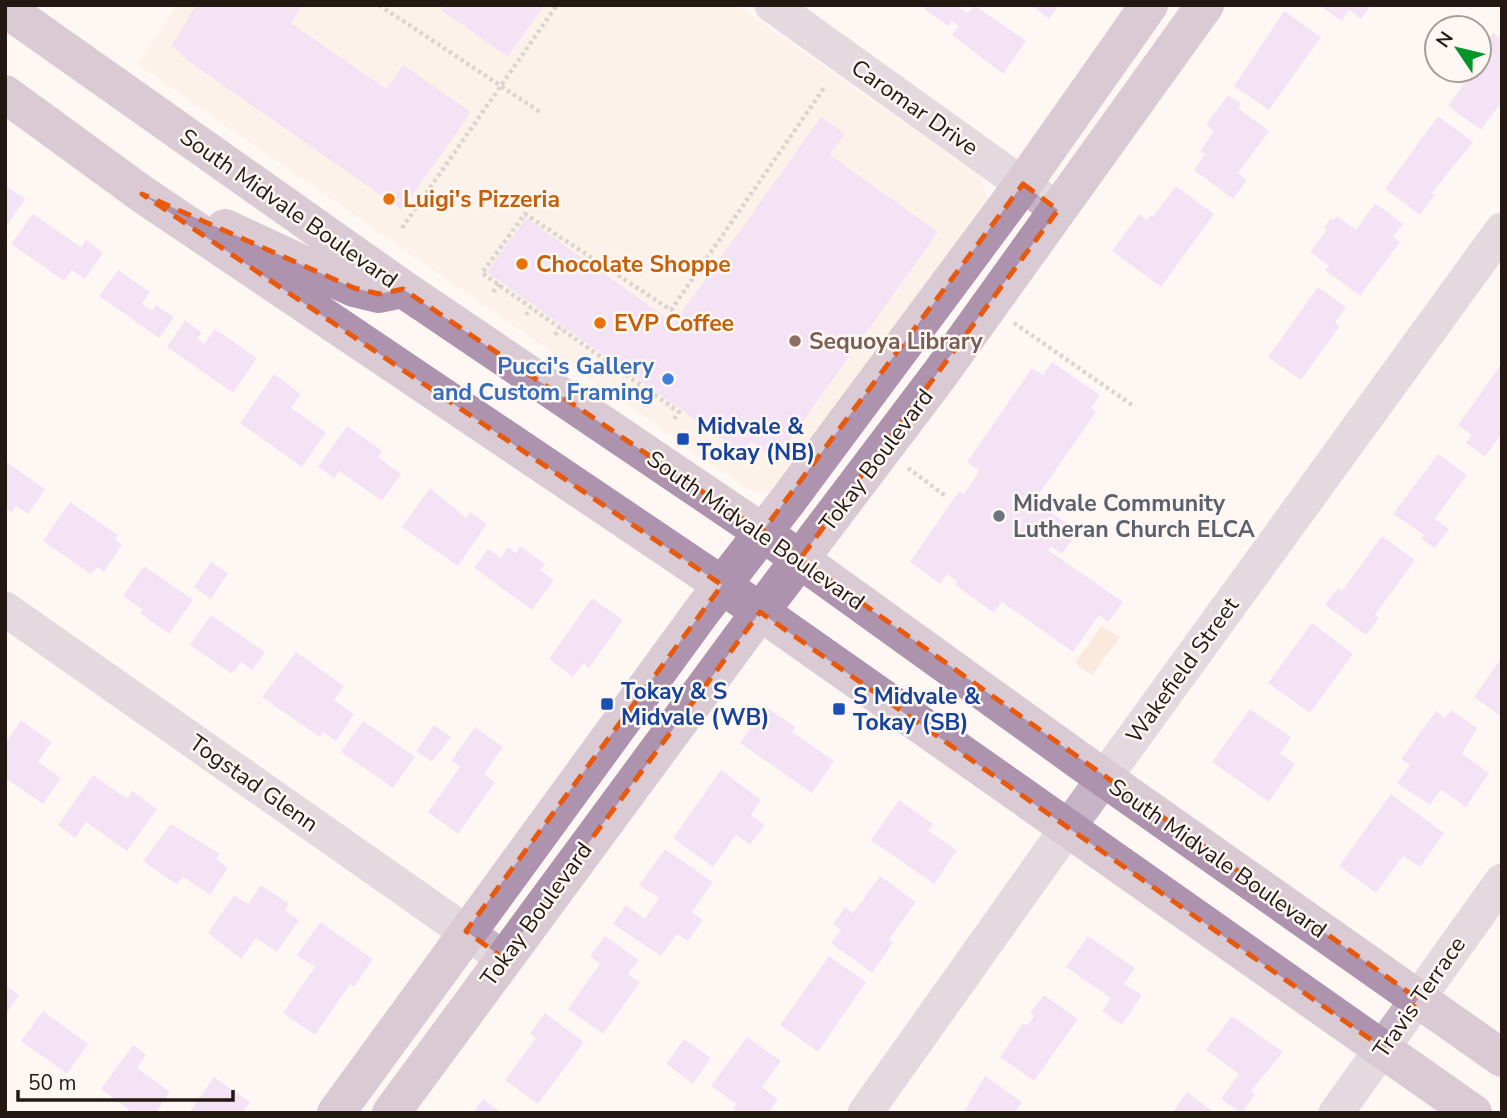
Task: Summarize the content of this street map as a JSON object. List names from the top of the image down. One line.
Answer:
{"streets":{"main road":["South Midvale Boulevard","Tokay Boulevard"],"street":["Caromar Drive","Wakefield Street","Togstad Glenn","Travis Terrace"]},"crossings":[["Caromar Drive","Tokay Boulevard"],["South Midvale Boulevard","Tokay Boulevard"],["South Midvale Boulevard","Wakefield Street"],["South Midvale Boulevard","Travis Terrace"],["Tokay Boulevard","Togstad Glenn"]],"places":{"other":["Luigi's Pizzeria","Chocolate Shoppe","EVP Coffee","Sequoya Library","Pucci's Gallery and Custom Framing","Midvale Community Lutheran Church ELCA"],"transit":["Midvale & Tokay (NB)","Tokay & S Midvale (WB)","S Midvale & Tokay (SB)"]},"scale_bar":"50 m","north":"top left"}
